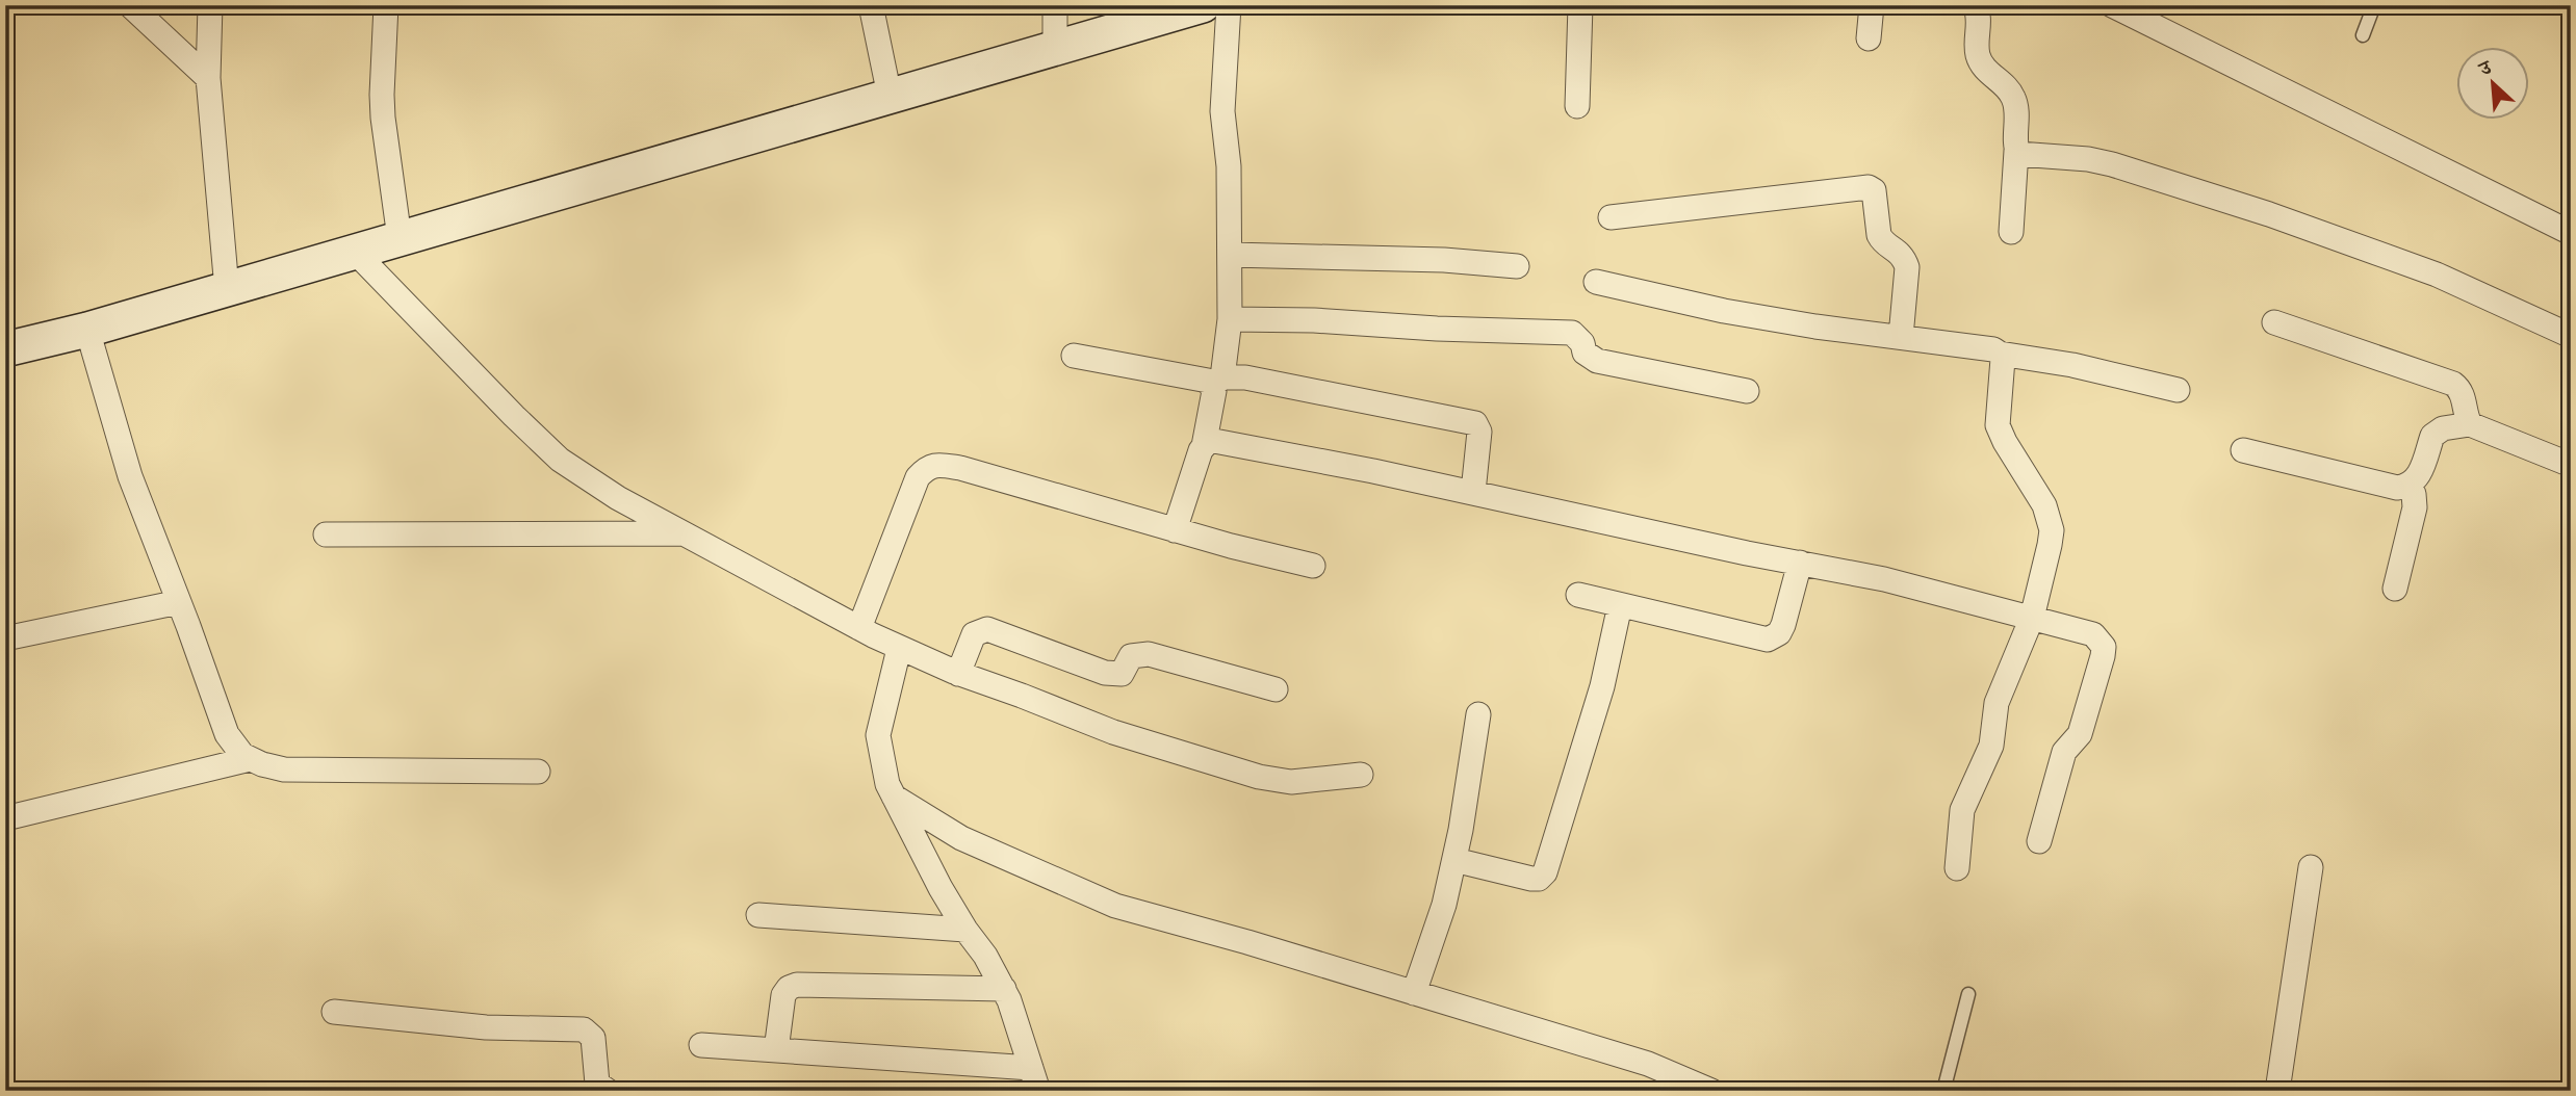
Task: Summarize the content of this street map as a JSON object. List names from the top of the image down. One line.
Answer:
{"north":"top left"}
